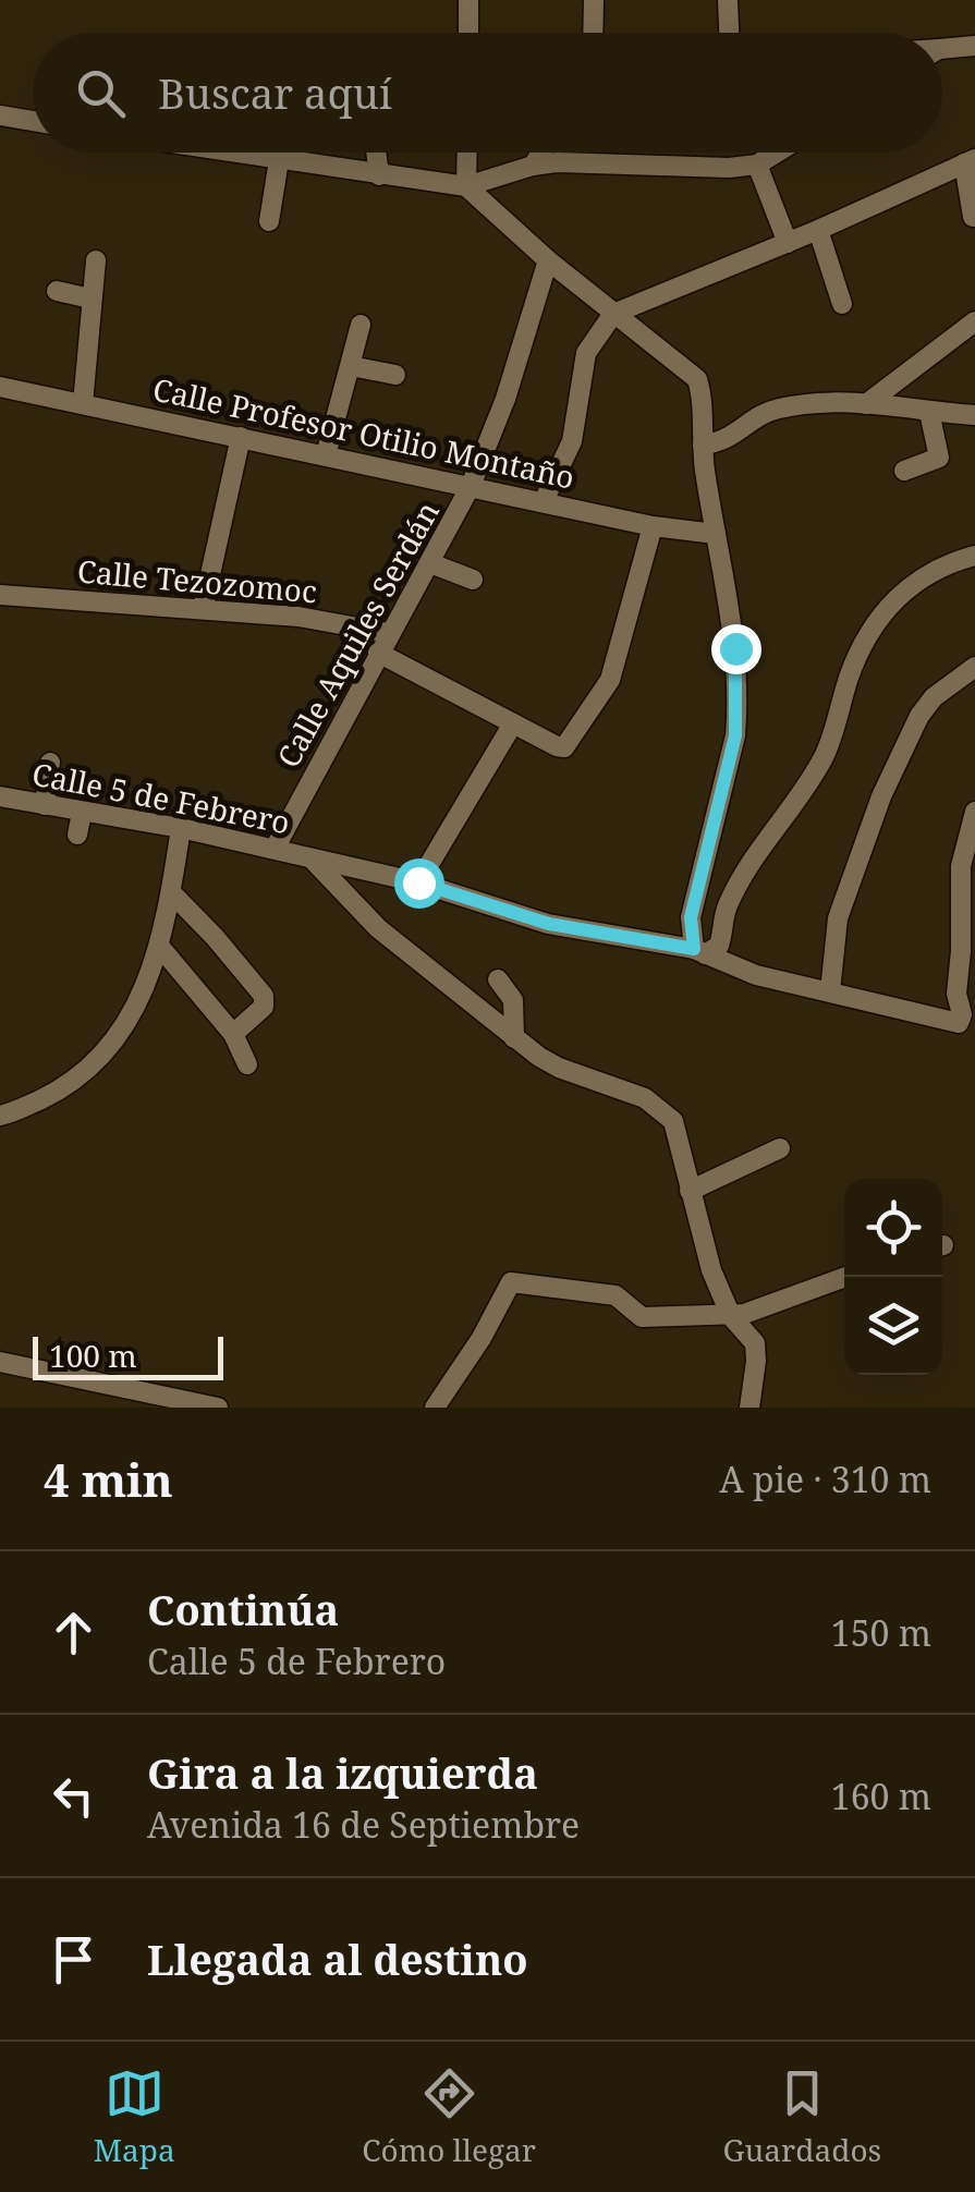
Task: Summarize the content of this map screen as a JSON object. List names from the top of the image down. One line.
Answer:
{"streets":{"street":["Calle Profesor Otilio Montaño","Calle Tezozomoc","Calle Aquiles Serdán","Calle 5 de Febrero"]},"crossings":[["Calle Profesor Otilio Montaño","Calle Aquiles Serdán"],["Calle Tezozomoc","Calle Aquiles Serdán"],["Calle Aquiles Serdán","Calle 5 de Febrero"]],"scale_bar":"100 m","page":{"search":"Buscar aquí","scale":"100 m","heading":["4 min","A pie · 310 m"],"list":[["Continúa","Calle 5 de Febrero","150 m"],["Gira a la izquierda","Avenida 16 de Septiembre","160 m"],"Llegada al destino"],"nav":["Mapa","Cómo llegar","Guardados"]}}
